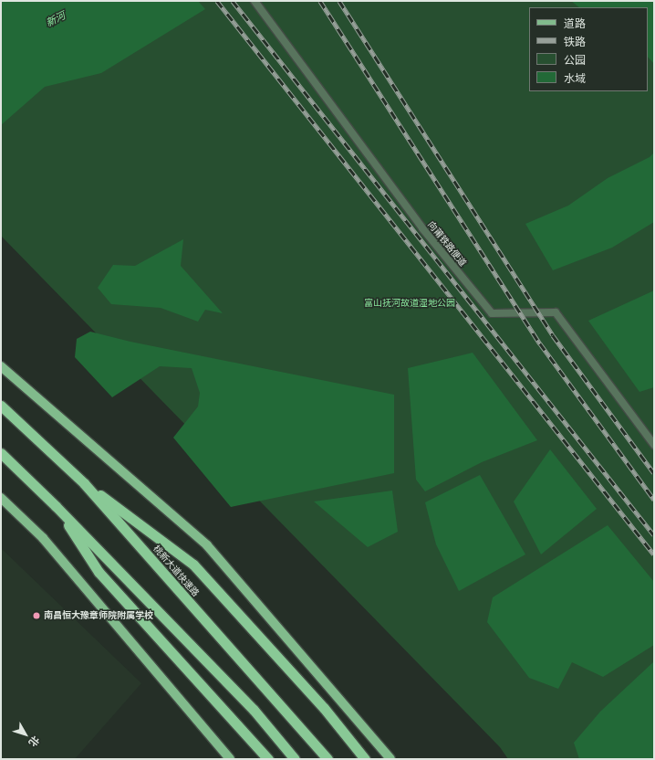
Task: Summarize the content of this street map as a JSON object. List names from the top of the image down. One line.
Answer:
{"streets":{"highway":["桃新大道快速路"],"lane":["向莆铁路便道"]},"water":["新河"],"parks":["富山抚河故道湿地公园"],"places":["南昌恒大豫章师院附属学校"],"legend":["道路","铁路","公园","水域"],"north":"bottom right"}
